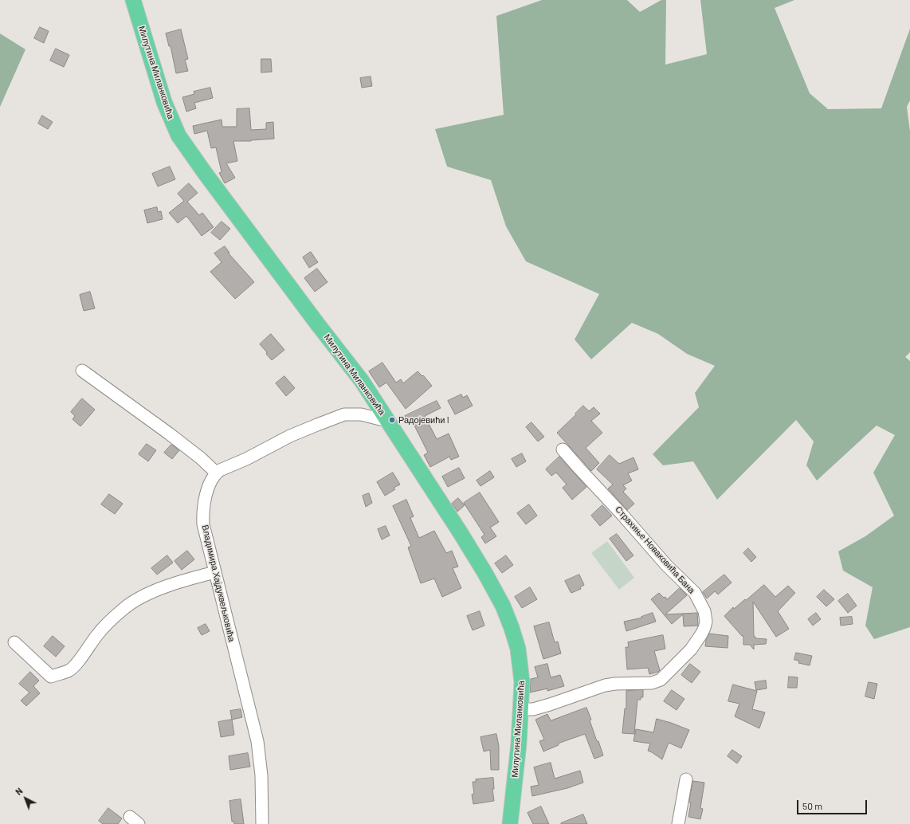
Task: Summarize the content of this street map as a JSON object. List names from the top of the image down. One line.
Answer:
{"streets":{"main road":["Милутина Миланковића"],"street":["Страхиње Новаковића Бана","Владимира Хајдуквељковића"]},"crossings":[["Милутина Миланковића","Страхиње Новаковића Бана"]],"places":["Радојевићи I"],"scale_bar":"50 m","north":"top left"}
